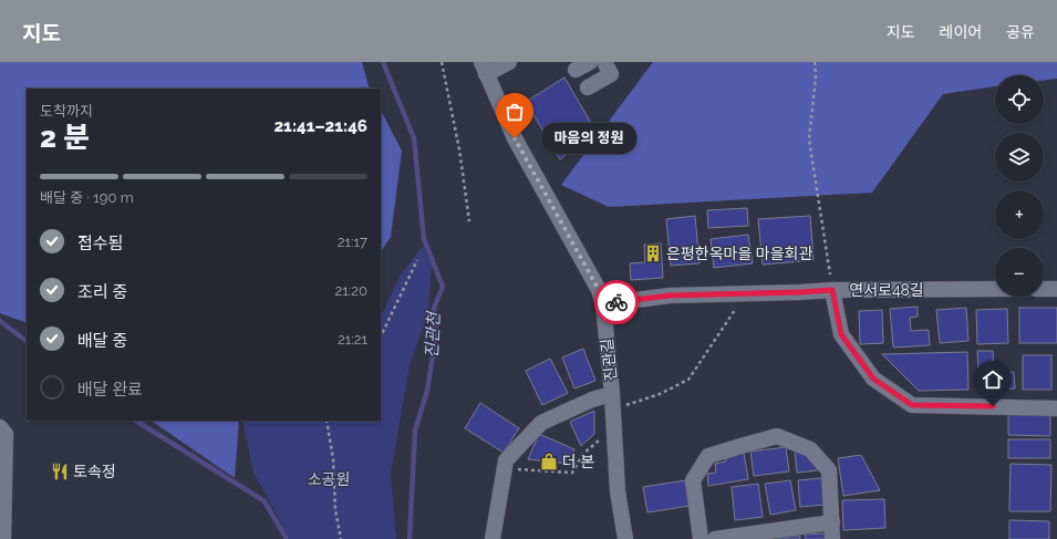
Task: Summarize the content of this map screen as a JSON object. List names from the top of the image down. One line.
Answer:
{"streets":{"street":["연서로48길","진관길"]},"crossings":[["연서로48길","진관길"]],"water":["진관천"],"parks":["소공원"],"places":{"other":["마음의 정원"],"building":["은평한옥마을 마을회관"],"shop":["더 본"],"restaurant":["토속정"]},"page":{"header":"지도","nav":["지도","레이어","공유"],"map_buttons":["+","−"],"heading":["2 분","도착까지","21:41–21:46"],"bubble":"마음의 정원","bar":"배달 중 · 190 m","list":[["접수됨","21:17"],["조리 중","21:20"],["배달 중","21:21"],"배달 완료"]}}
